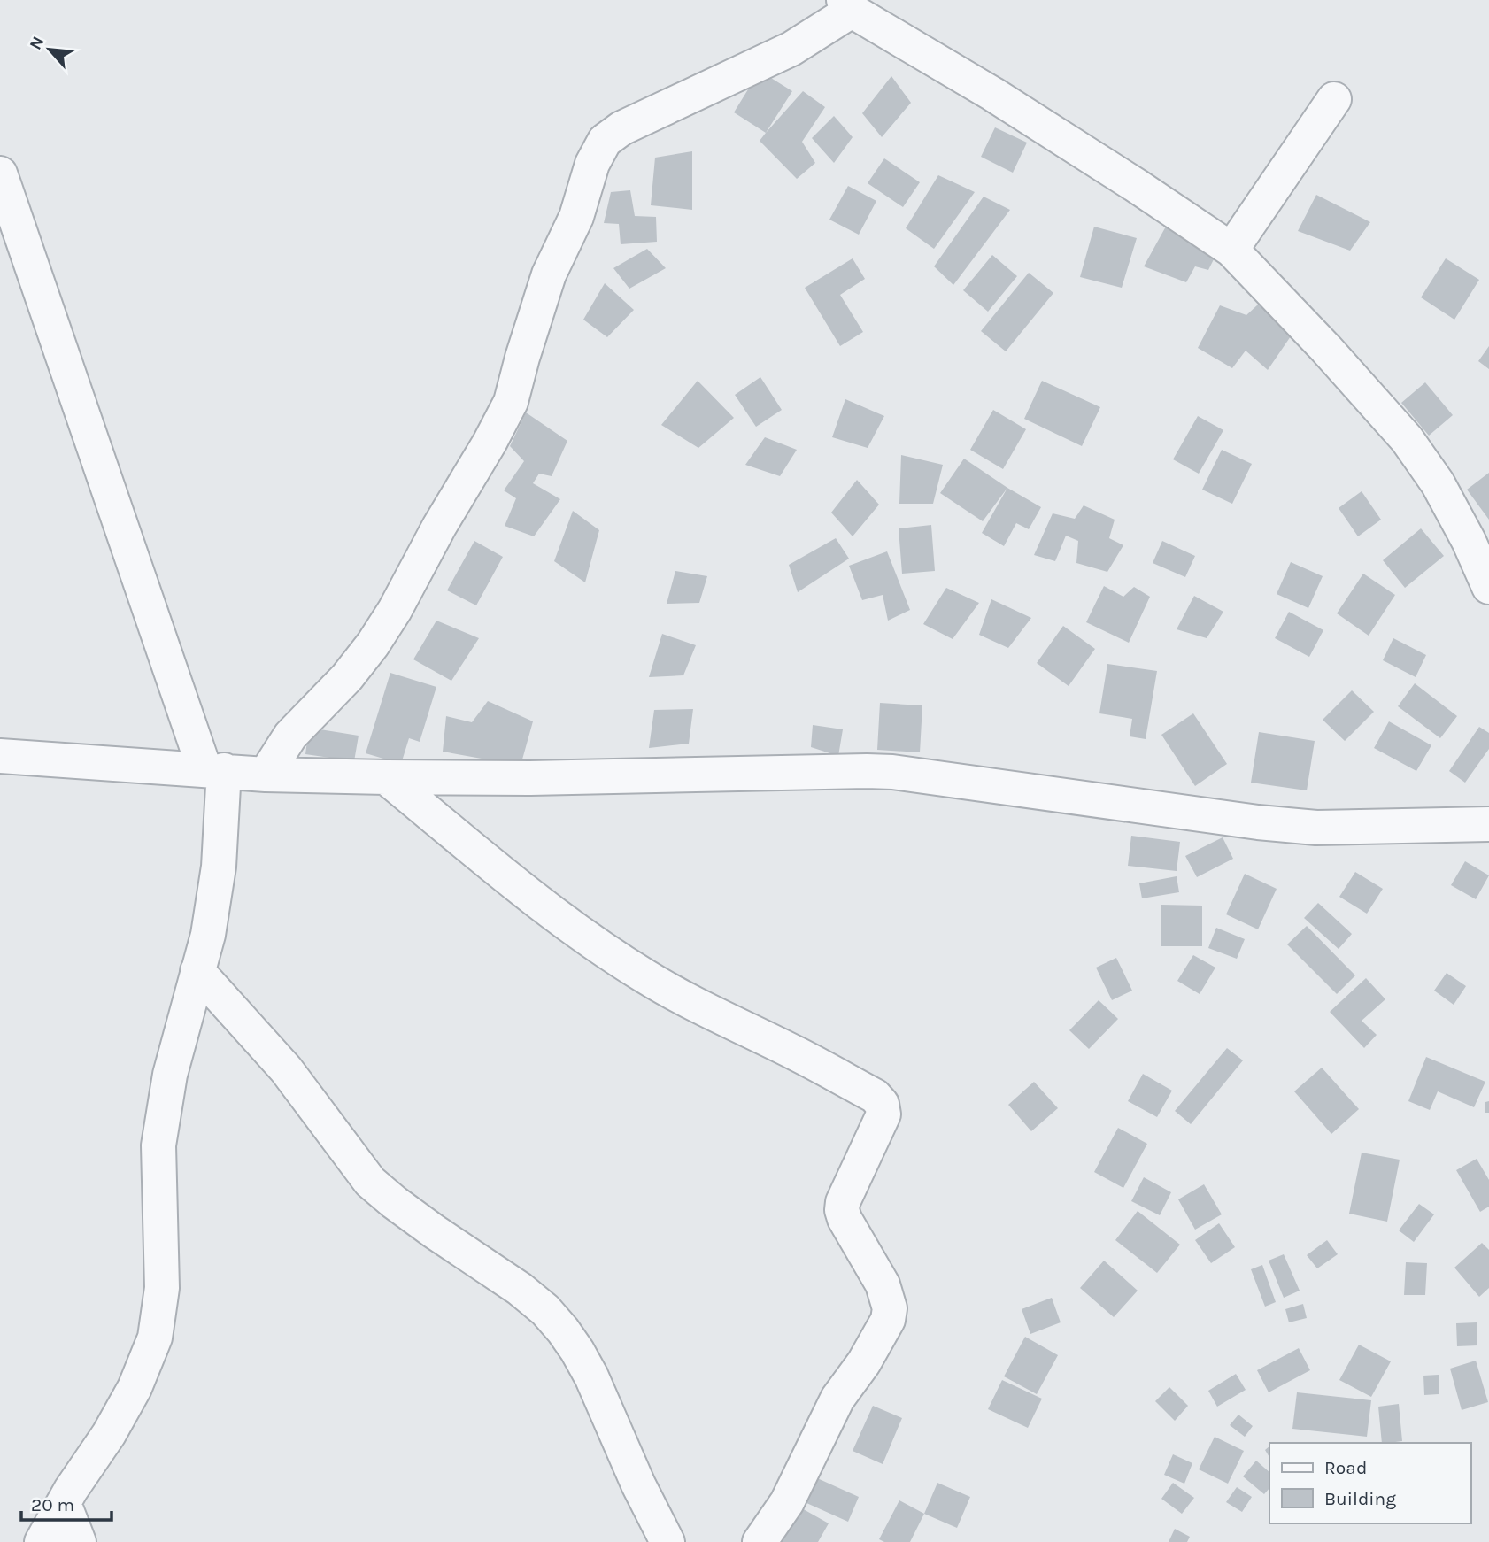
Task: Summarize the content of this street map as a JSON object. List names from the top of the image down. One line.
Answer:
{"legend":["Road","Building"],"scale_bar":"20 m","north":"top left"}
